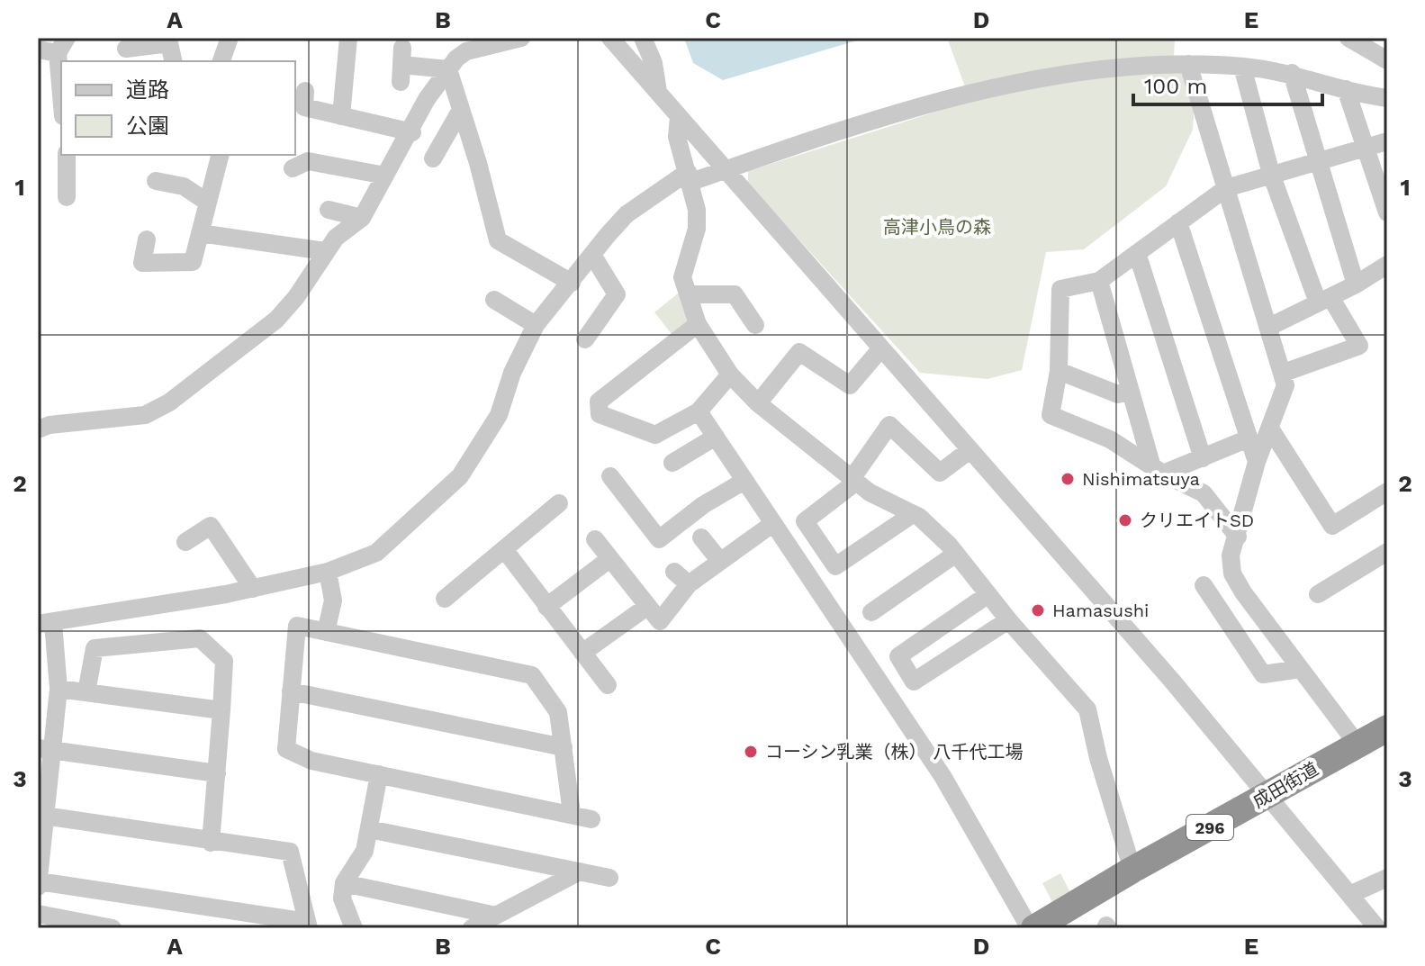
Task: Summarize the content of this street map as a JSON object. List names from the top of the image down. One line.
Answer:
{"streets":{"highway":["成田街道","296"]},"parks":["高津小鳥の森"],"places":["Nishimatsuya","クリエイトSD","Hamasushi","コーシン乳業（株） 八千代工場"],"legend":["道路","公園"],"scale_bar":"100 m","grid":{"columns":["A","B","C","D","E"],"rows":["1","2","3"]}}
